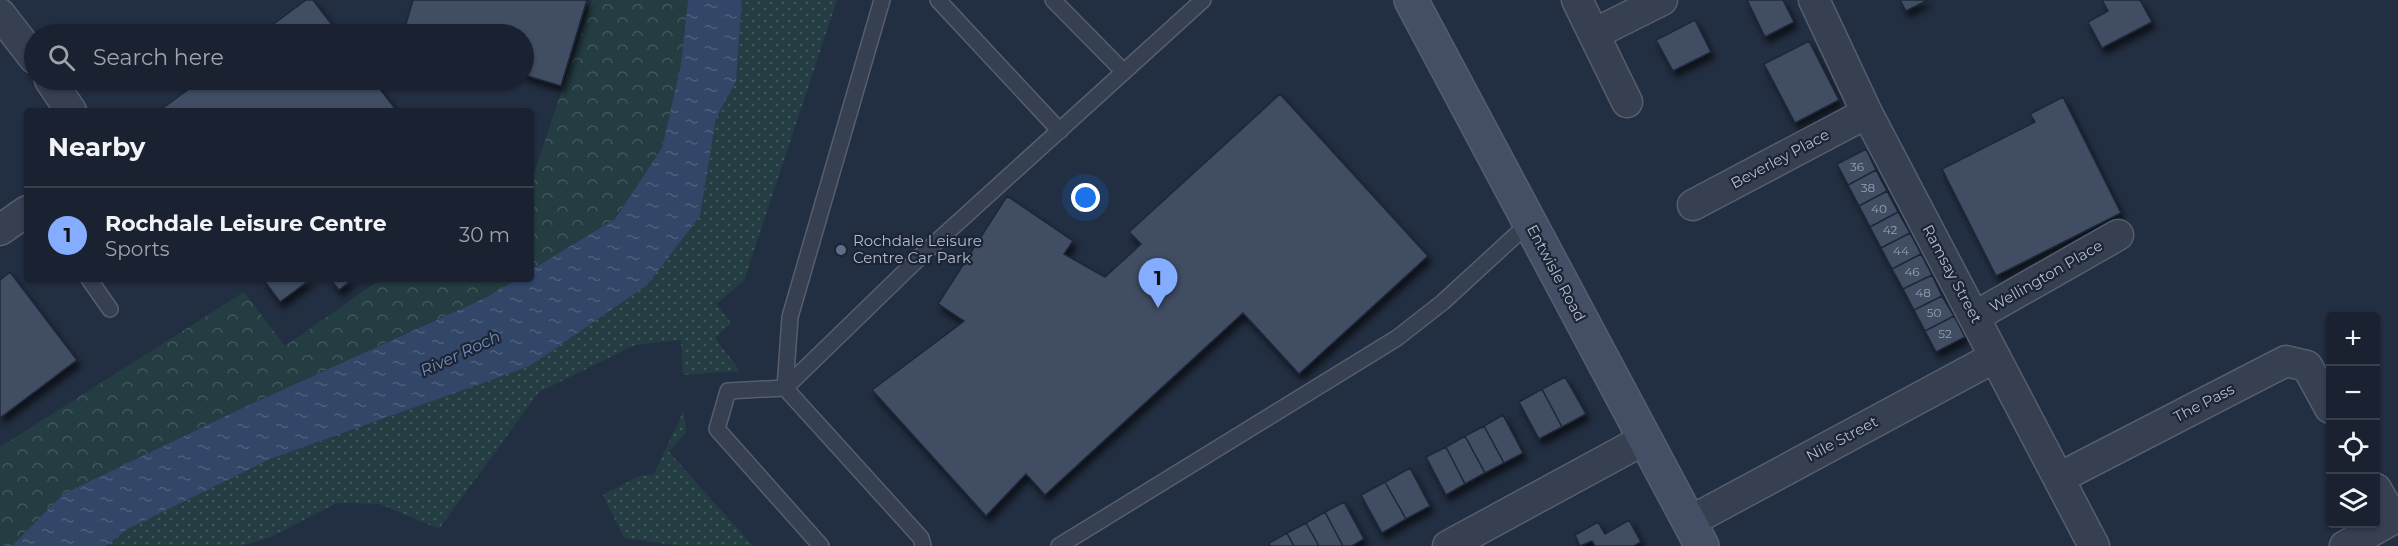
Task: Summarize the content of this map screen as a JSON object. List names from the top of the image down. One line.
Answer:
{"streets":{"main road":["Entwisle Road"],"street":["Beverley Place","Ramsay Street","Wellington Place","The Pass","Nile Street"]},"crossings":[["Beverley Place","Ramsay Street"],["Entwisle Road","Nile Street"],["Ramsay Street","Wellington Place"],["Ramsay Street","The Pass"],["Ramsay Street","Nile Street"]],"water":["River Roch"],"places":["Rochdale Leisure Centre Car Park"],"house_numbers":["36","38","40","42","44","46","48","50","52"],"page":{"search":"Search here","heading":"Nearby","list":[{"mark":"1","name":"Rochdale Leisure Centre","note":"Sports","value":"30 m"}],"pins":"1","map_buttons":["+","−"]}}
